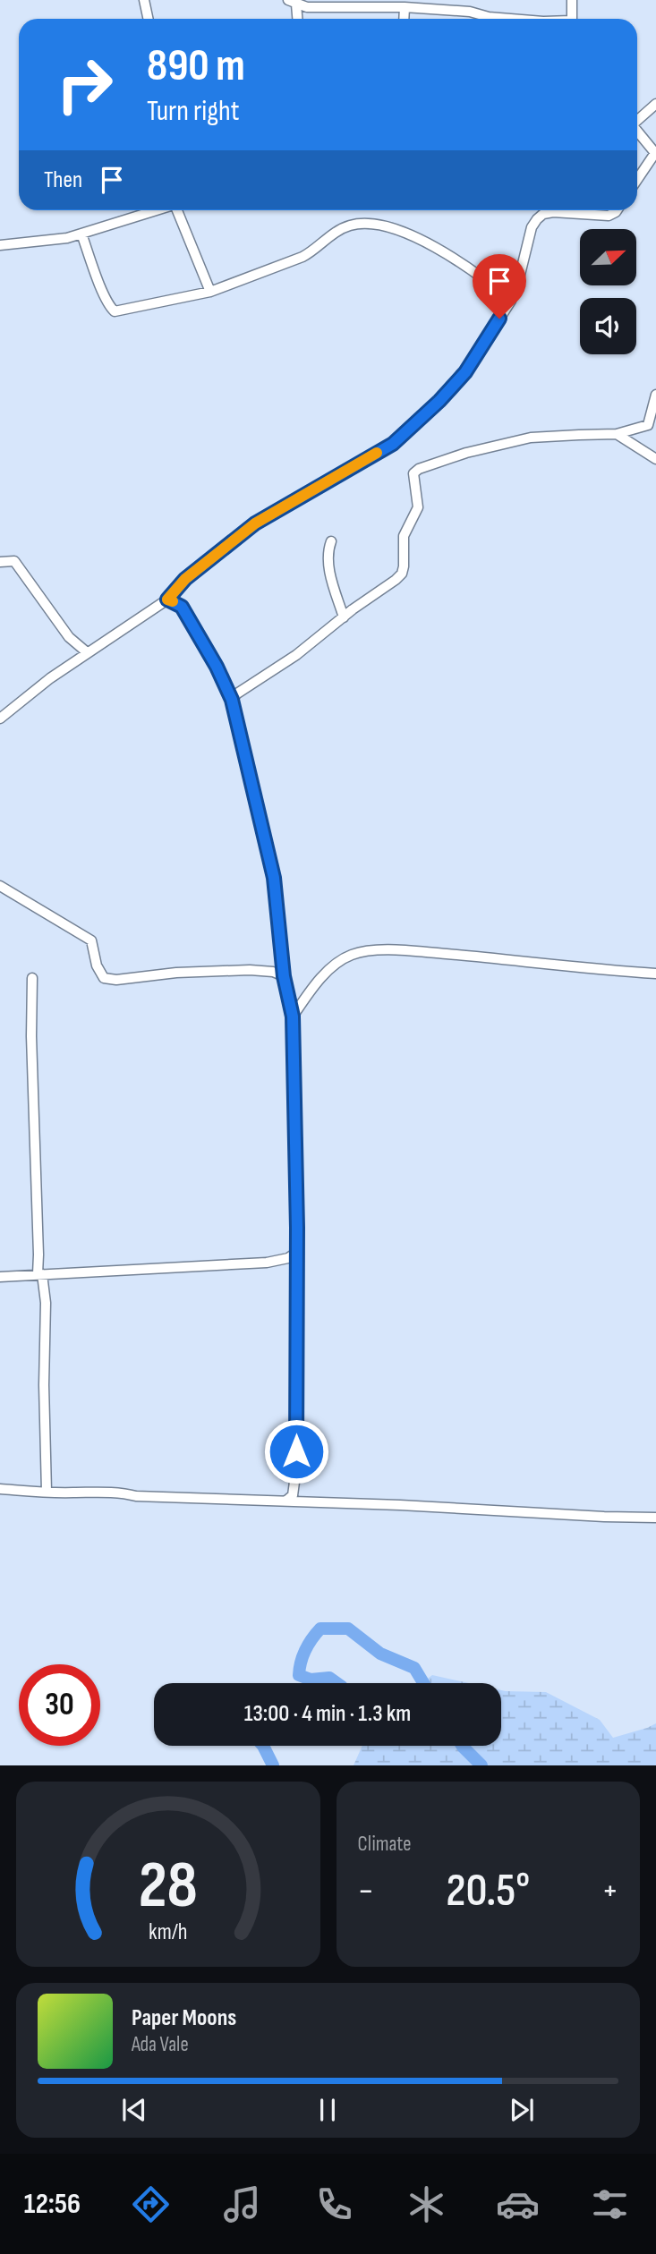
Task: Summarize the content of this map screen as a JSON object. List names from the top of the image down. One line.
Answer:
{"north":"top right","page":{"turn":["890 m","Turn right"],"then":"Then","limit":"30","trip":"13:00 · 4 min · 1.3 km","tile":"Climate","heat":["−","20.5°","+"],"song":["Paper Moons","Ada Vale"],"tabs":"12:56","gauge":["28","km/h"]}}
